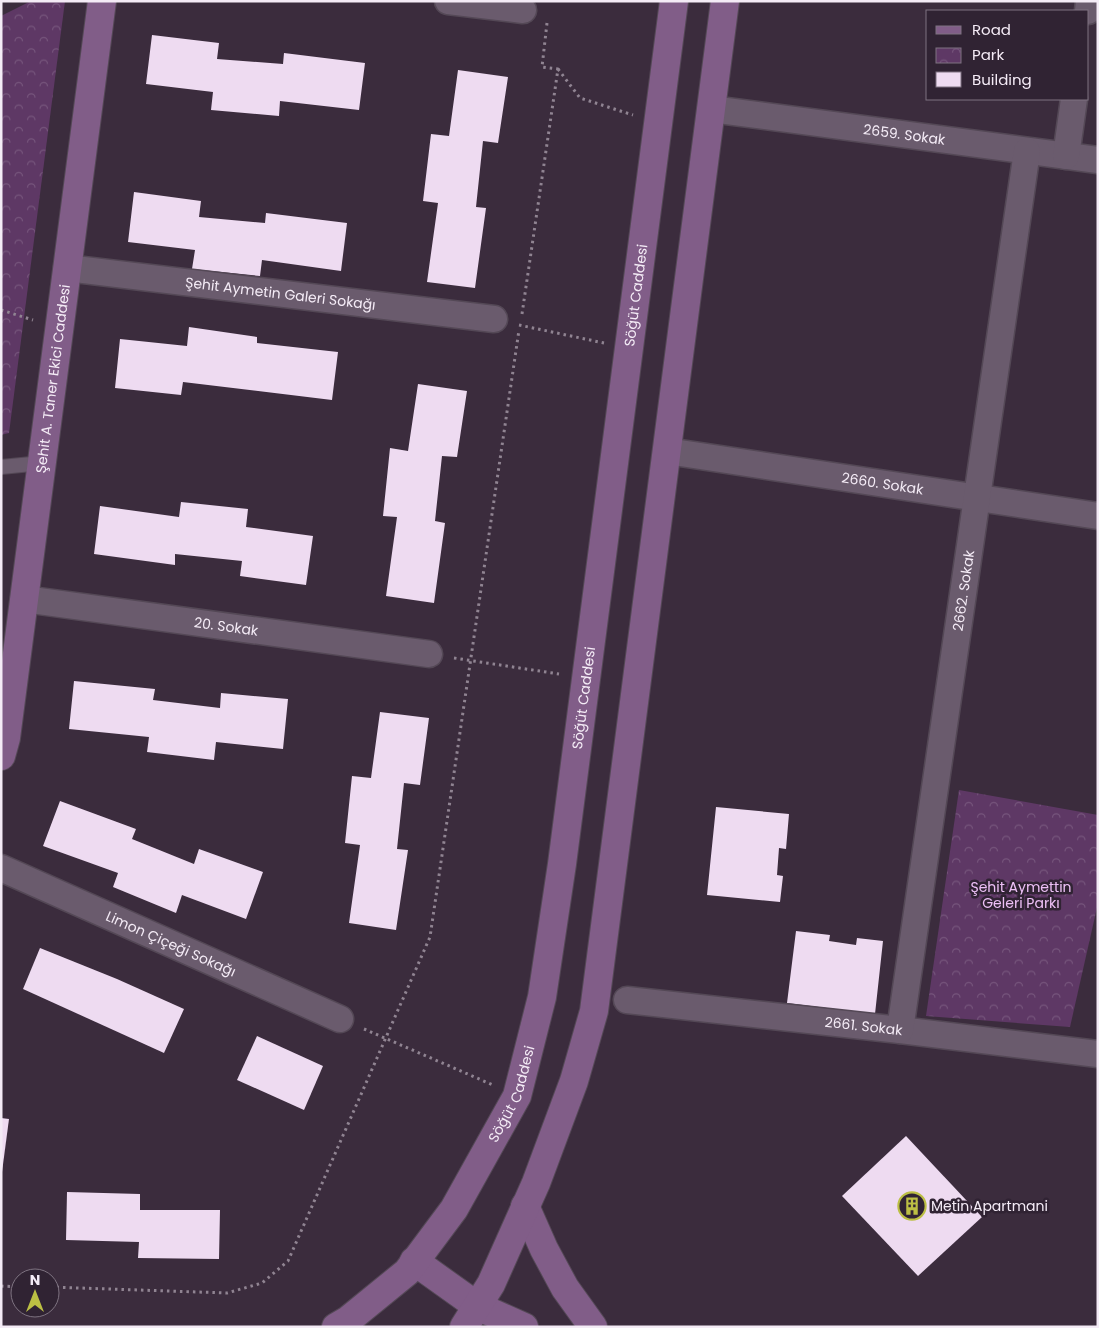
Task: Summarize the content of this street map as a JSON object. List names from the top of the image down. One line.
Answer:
{"streets":{"main road":["Söğüt Caddesi","Şehit A. Taner Ekici Caddesi"],"street":["2659. Sokak","Şehit Aymetin Galeri Sokağı","2660. Sokak","2662. Sokak","20. Sokak","Limon Çiçeği Sokağı","2661. Sokak"]},"crossings":[["2659. Sokak","2662. Sokak"],["Şehit Aymetin Galeri Sokağı","Şehit A. Taner Ekici Caddesi"],["Şehit A. Taner Ekici Caddesi","20. Sokak"],["2660. Sokak","2662. Sokak"],["2662. Sokak","2661. Sokak"]],"parks":["Şehit Aymettin Geleri Parkı"],"places":{"building":["Metin Apartmani"]},"legend":["Road","Park","Building"],"north":"top"}
